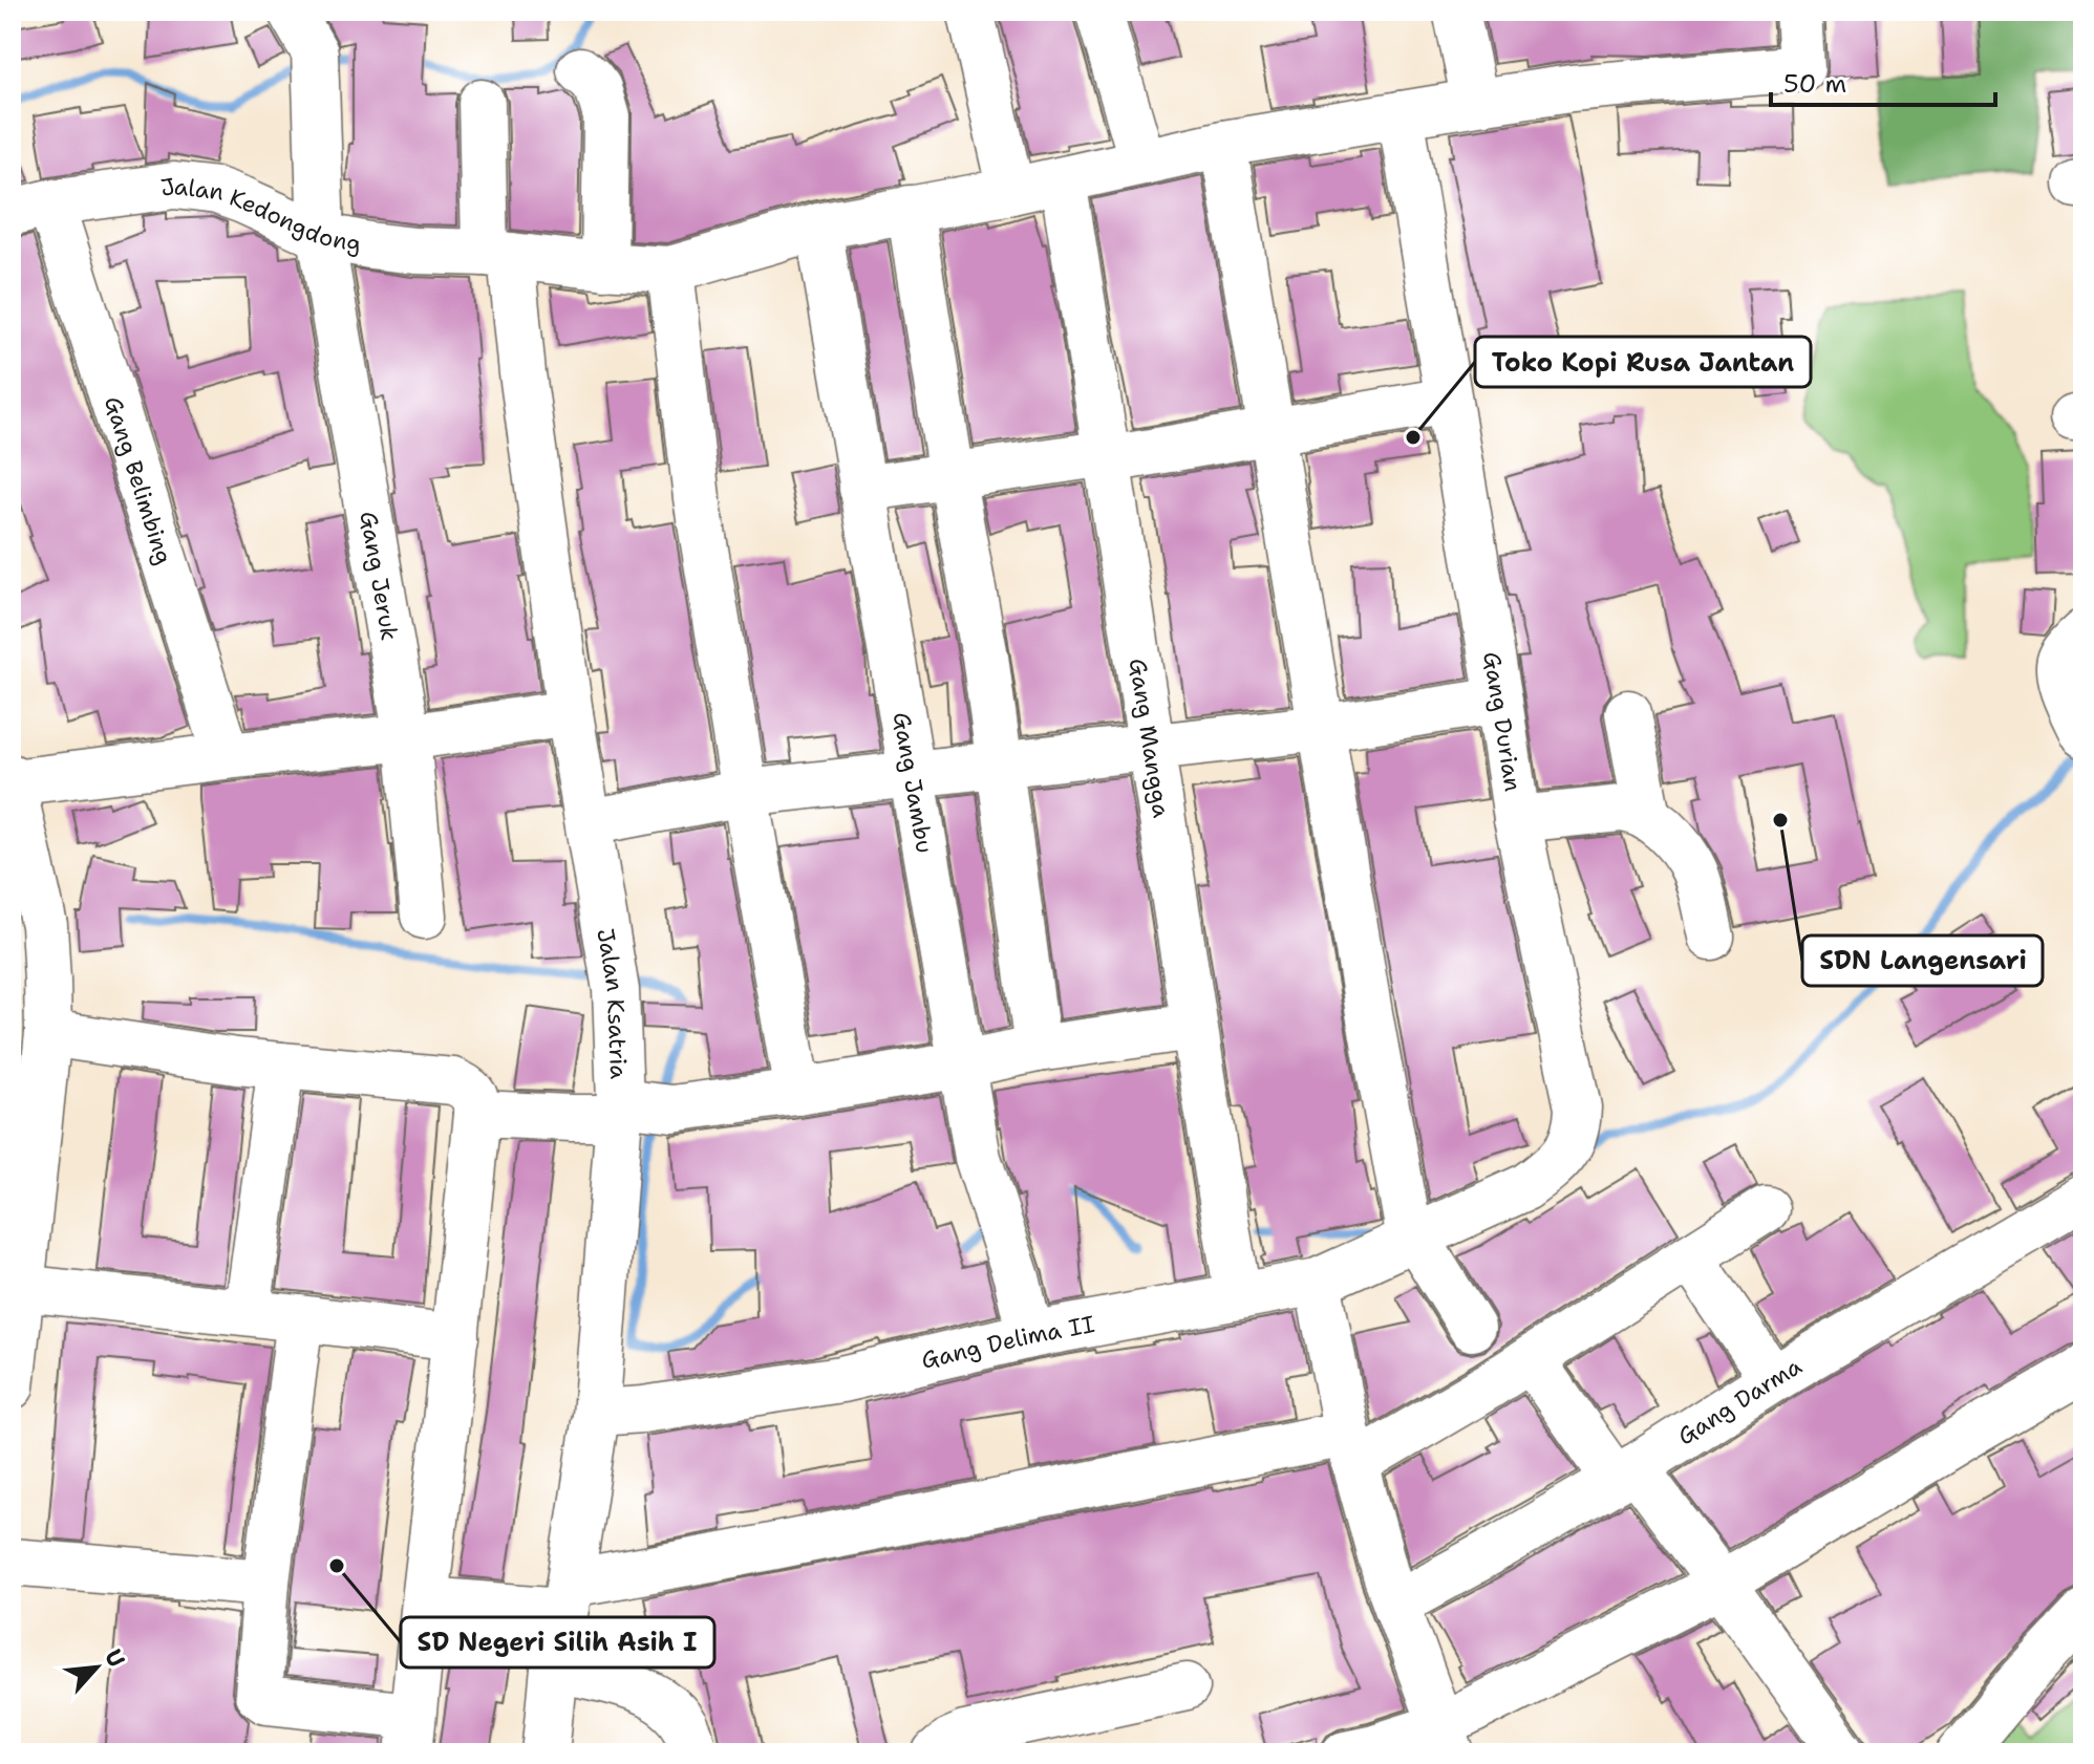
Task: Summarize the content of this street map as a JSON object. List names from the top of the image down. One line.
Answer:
{"streets":{"street":["Jalan Kedongdong","Gang Belimbing","Gang Jeruk","Gang Durian","Gang Mangga","Gang Jambu","Jalan Ksatria","Gang Delima II","Gang Darma"]},"crossings":[["Jalan Kedongdong","Gang Belimbing"],["Jalan Kedongdong","Gang Jeruk"],["Jalan Kedongdong","Gang Durian"],["Jalan Kedongdong","Gang Mangga"],["Jalan Kedongdong","Gang Jambu"],["Jalan Kedongdong","Jalan Ksatria"],["Gang Durian","Gang Delima II"],["Gang Mangga","Gang Delima II"],["Gang Jambu","Gang Delima II"],["Jalan Ksatria","Gang Delima II"]],"places":["Toko Kopi Rusa Jantan","SDN Langensari","SD Negeri Silih Asih I"],"scale_bar":"50 m","north":"top right"}
